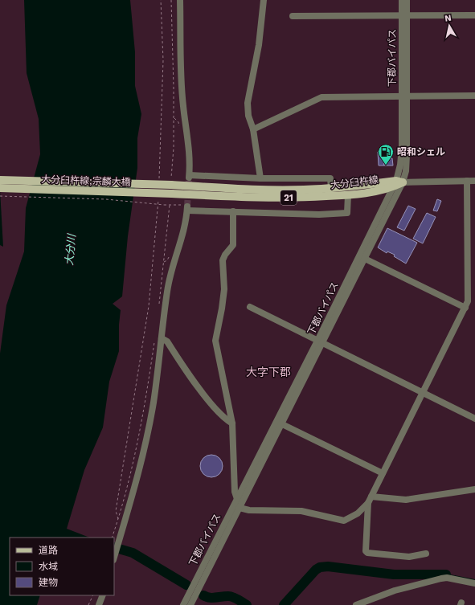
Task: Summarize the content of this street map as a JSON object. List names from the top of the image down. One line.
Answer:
{"streets":{"main road":["大分臼杵線;宗麟大橋","大分臼杵線","21"],"street":["下郡バイパス"]},"crossings":[["下郡バイパス","大分臼杵線"],["大分臼杵線;宗麟大橋","大分臼杵線"]],"districts":["大字下郡"],"water":["大分川"],"places":{"fuel station":["昭和シェル"]},"legend":["道路","水域","建物"],"north":"top"}
